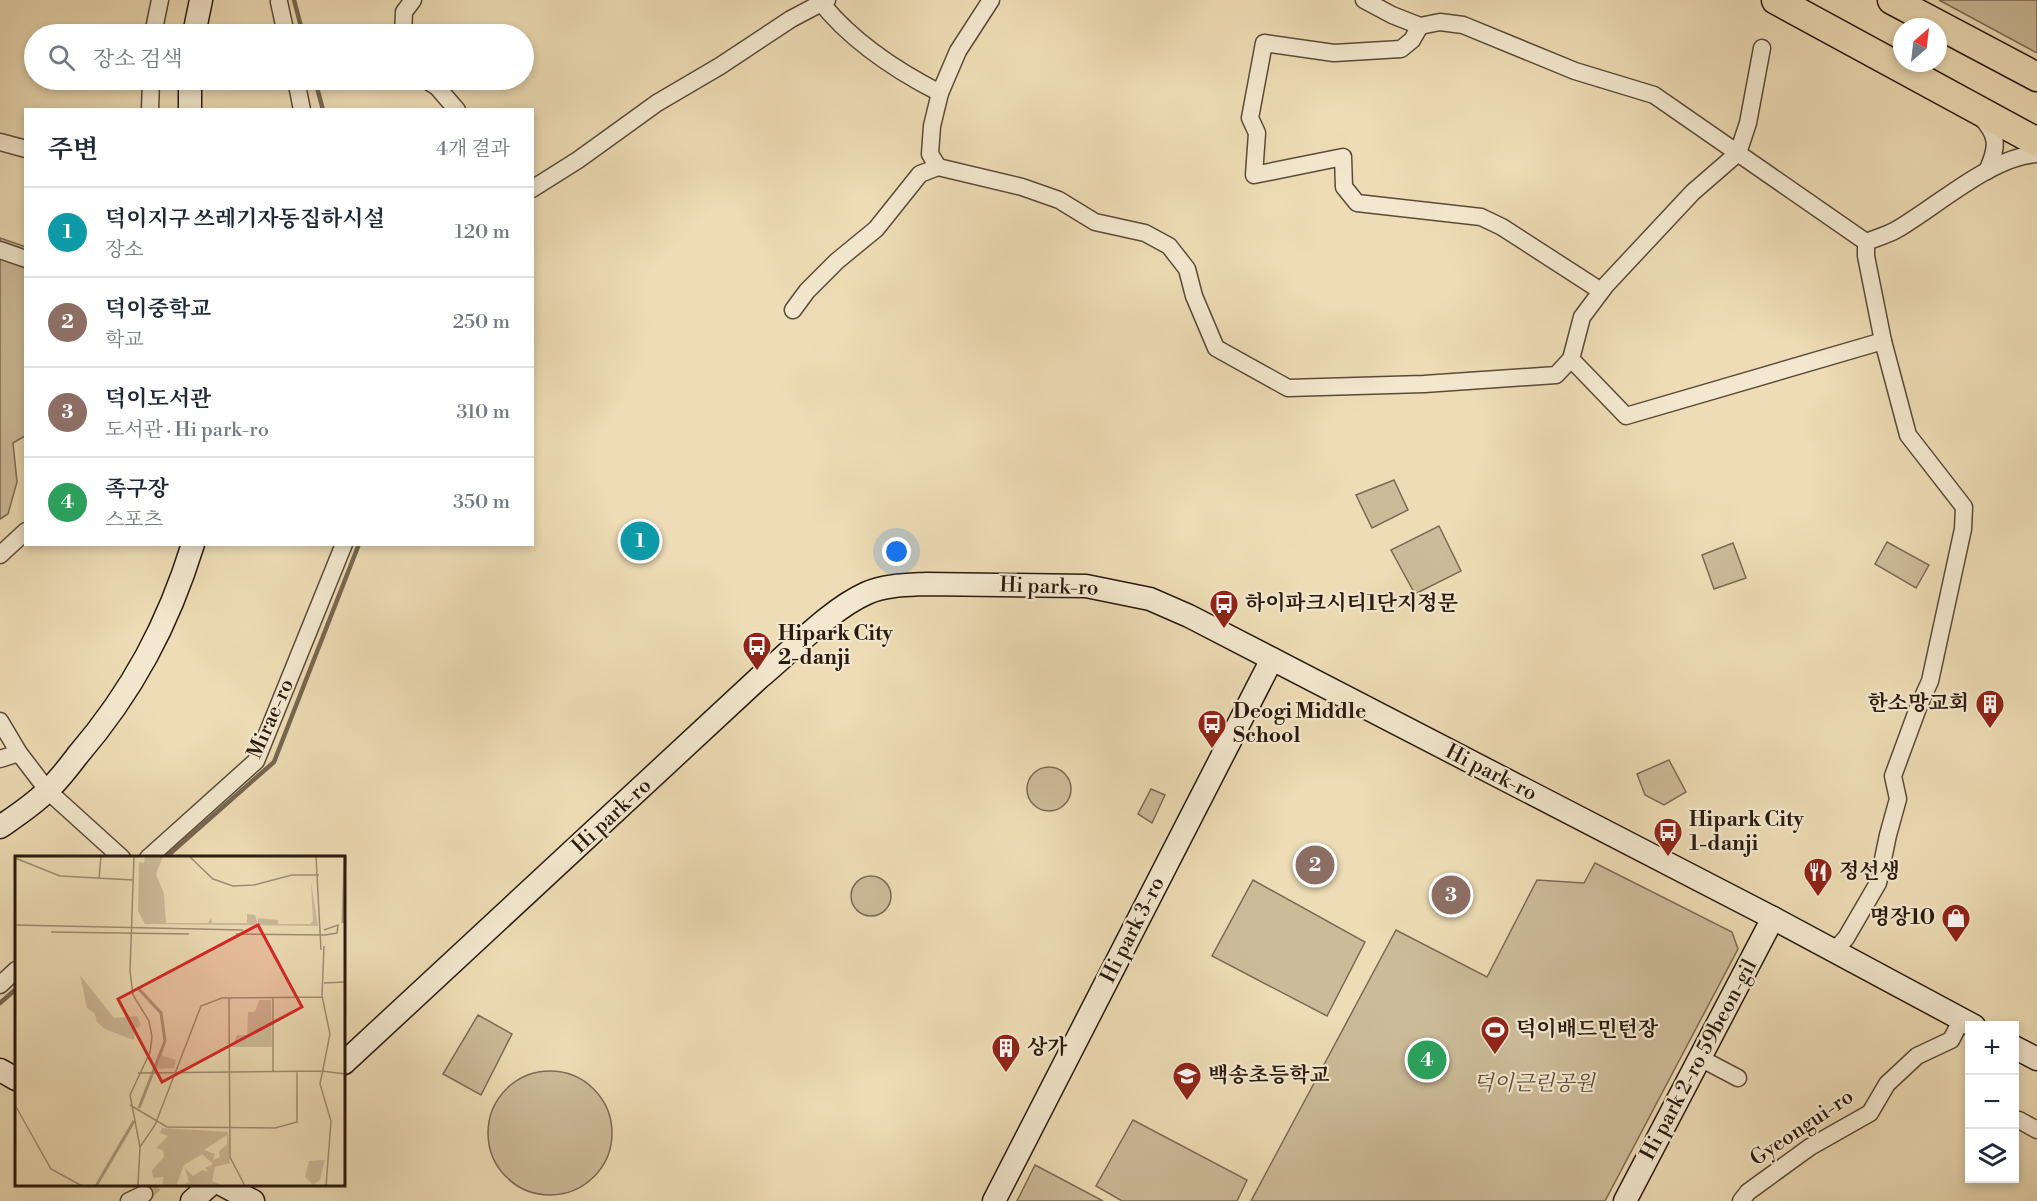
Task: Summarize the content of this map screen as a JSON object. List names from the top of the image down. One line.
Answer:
{"streets":{"street":["Hi park-ro","Mirae-ro","Hi park 3-ro","Hi park 2-ro 59beon-gil","Gyeongui-ro"]},"crossings":[["Hi park-ro","Hi park 3-ro"],["Hi park-ro","Hi park 2-ro 59beon-gil"]],"parks":["덕이근린공원"],"places":{"bus stop":["하이파크시티1단지정문","Hipark City 2-danji","Deogi Middle School","Hipark City 1-danji"],"building":["한소망교회","상가"],"restaurant":["정선생"],"shop":["명장10"],"sports":["덕이배드민턴장"],"school or university":["백송초등학교"]},"north":"top right","page":{"search":"장소 검색","heading":["주변","4개 결과"],"list":[{"mark":"1","name":"덕이지구 쓰레기자동집하시설","note":"장소","value":"120 m"},{"mark":"2","name":"덕이중학교","note":"학교","value":"250 m"},{"mark":"3","name":"덕이도서관","note":"도서관 · Hi park-ro","value":"310 m"},{"mark":"4","name":"족구장","note":"스포츠","value":"350 m"}],"pins":["1","2","3","4"],"map_buttons":["+","−"]}}
